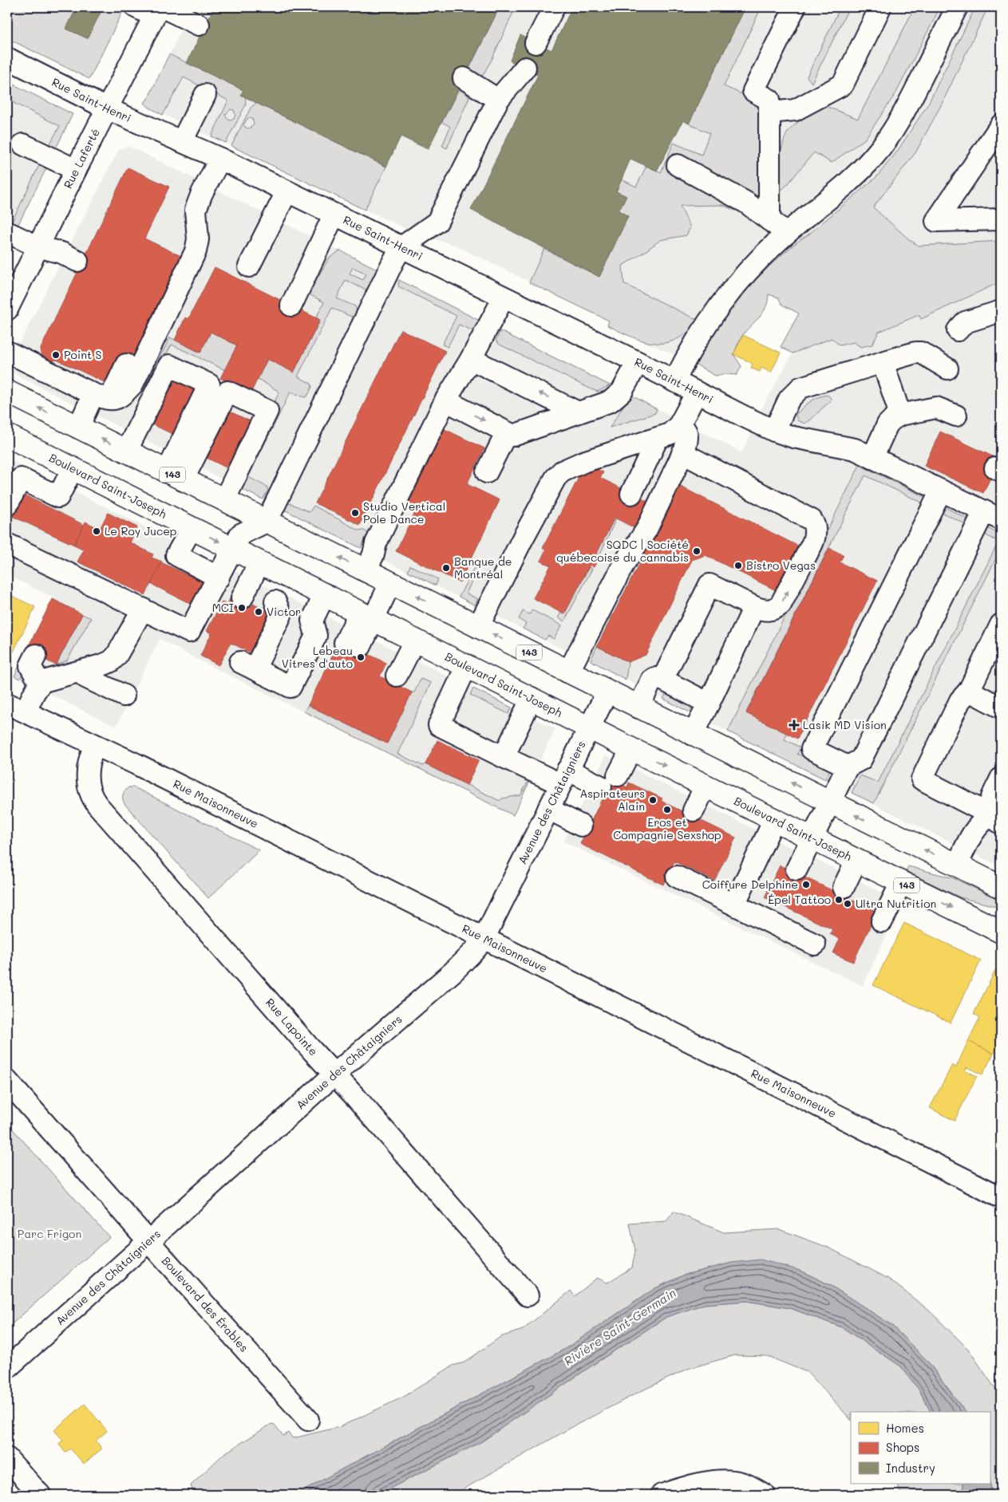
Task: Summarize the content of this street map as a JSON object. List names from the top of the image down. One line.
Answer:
{"streets":{"main road":["143","Boulevard Saint-Joseph"],"street":["Rue Saint-Henri","Rue Laferté","Avenue des Châtaigniers","Rue Maisonneuve","Rue Lapointe","Boulevard des Érables"]},"crossings":[["Rue Saint-Henri","Rue Laferté"],["143","Avenue des Châtaigniers"],["Boulevard Saint-Joseph","Avenue des Châtaigniers"],["Avenue des Châtaigniers","Rue Maisonneuve"],["Avenue des Châtaigniers","Rue Lapointe"],["Avenue des Châtaigniers","Boulevard des Érables"],["Rue Maisonneuve","Rue Lapointe"]],"water":["Rivière Saint-Germain"],"parks":["Parc Frigon"],"places":{"other":["Point S","Studio Vertical Pole Dance","Le Roy Jucep","SQDC | Société québecoise du cannabis","Bistro Vegas","Banque de Montréal","MCI","Victor","Lebeau Vitres d'auto","Aspirateurs Alain","Eros et Compagnie Sexshop","Coiffure Delphine","Épel Tattoo","Ultra Nutrition"],"health":["Lasik MD Vision"]},"legend":["Homes","Shops","Industry"]}
